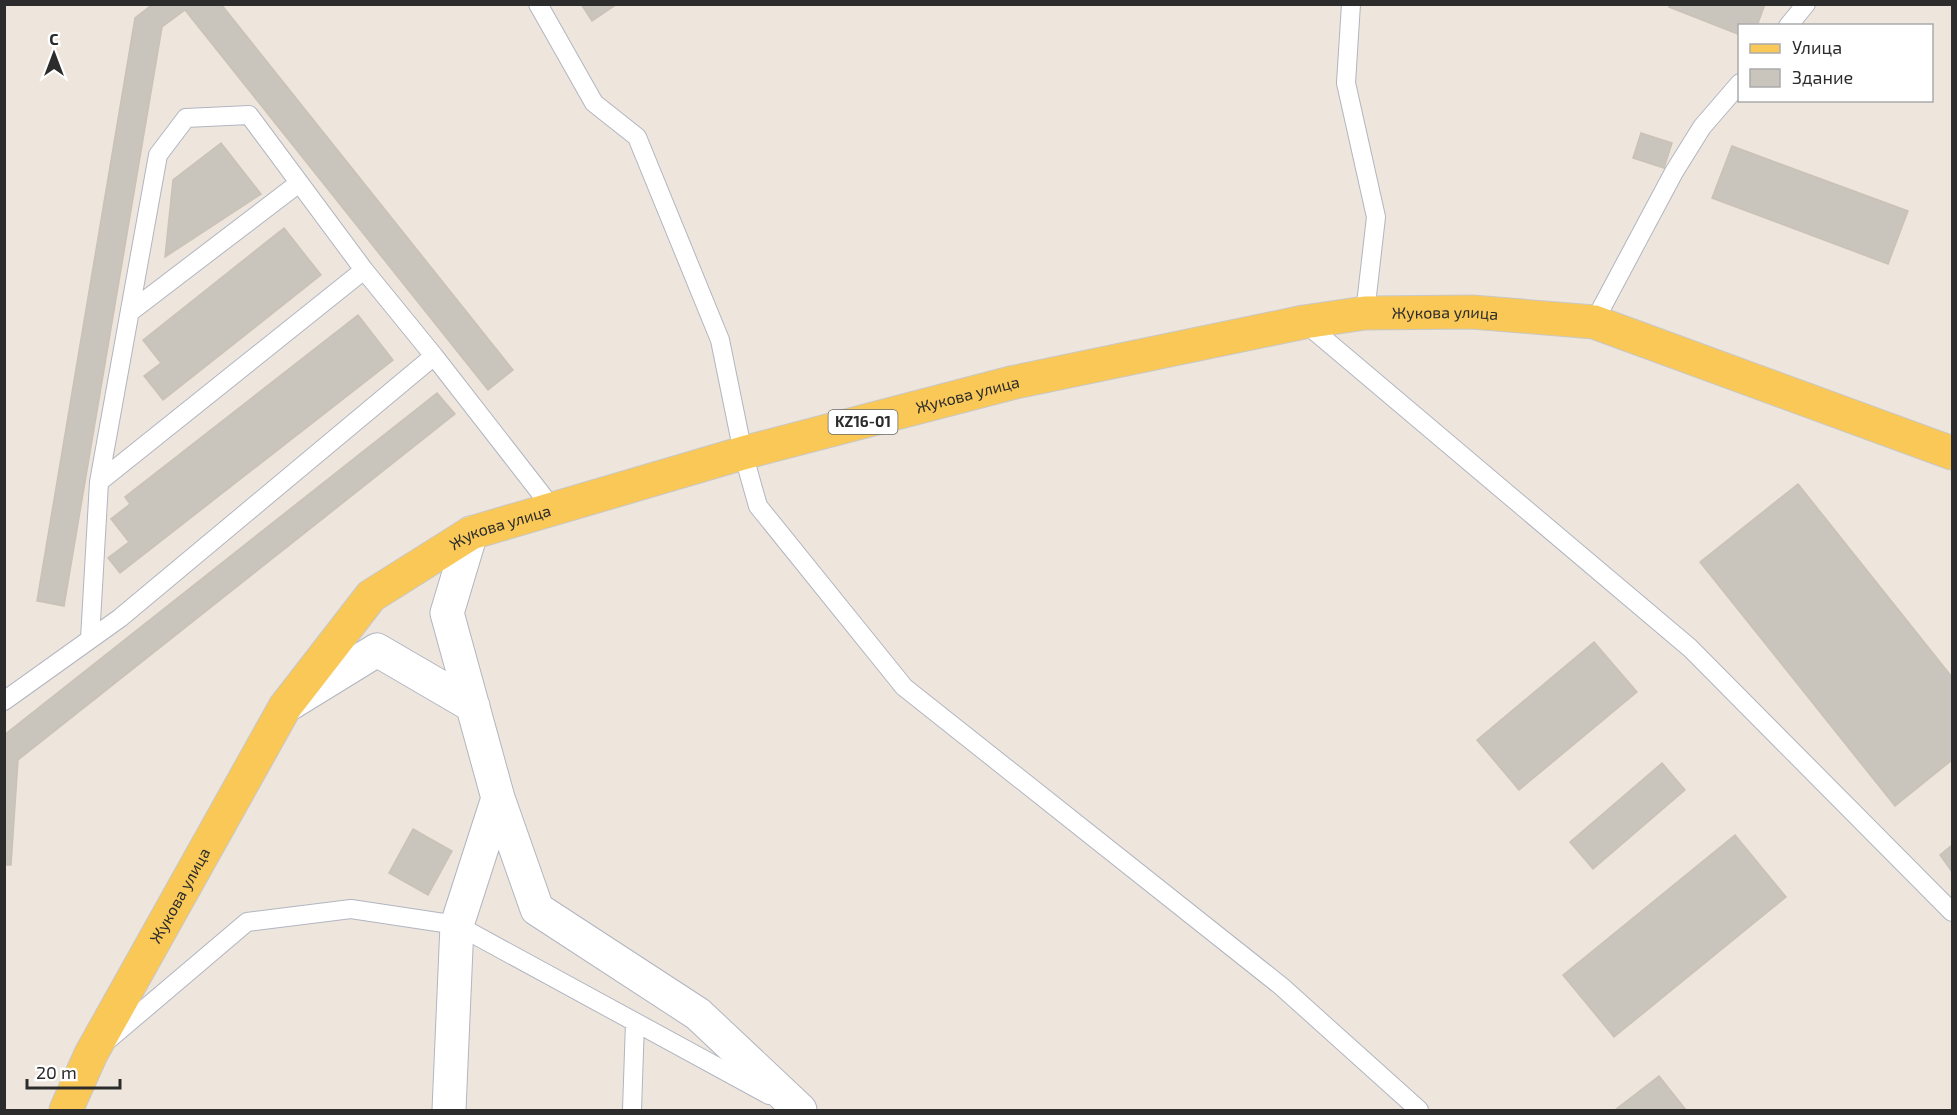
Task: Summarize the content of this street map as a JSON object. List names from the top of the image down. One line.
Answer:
{"streets":{"main road":["Жукова улица","KZ16-01"]},"legend":["Улица","Здание"],"scale_bar":"20 m","north":"top"}
